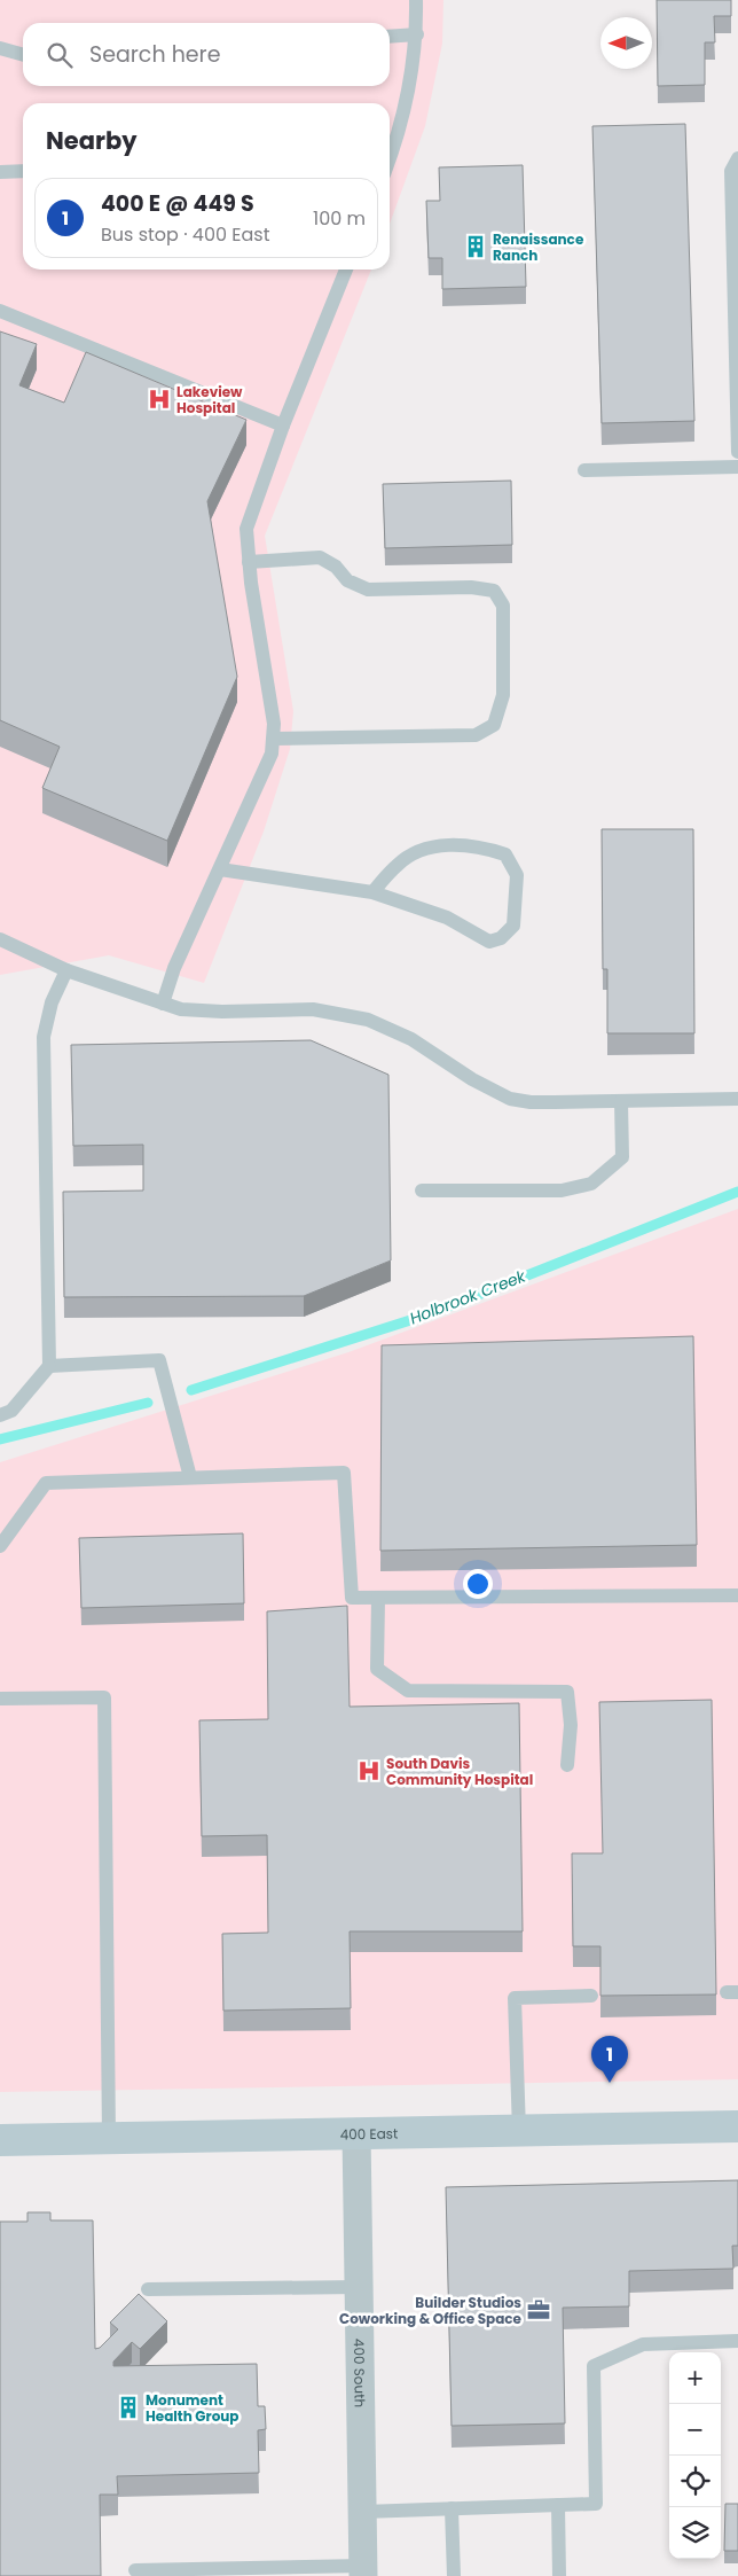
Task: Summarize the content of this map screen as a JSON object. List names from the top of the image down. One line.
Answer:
{"streets":{"main road":["400 East"],"street":["400 South"]},"crossings":[["400 East","400 South"]],"water":["Holbrook Creek"],"places":{"building":["Renaissance Ranch","Monument Health Group"],"hospital":["Lakeview Hospital","South Davis Community Hospital"],"office":["Builder Studios Coworking & Office Space"]},"north":"left","page":{"search":"Search here","heading":"Nearby","list":[{"mark":"1","name":"400 E @ 449 S","note":"Bus stop · 400 East","value":"100 m"}],"pins":"1","map_buttons":["+","−"]}}
